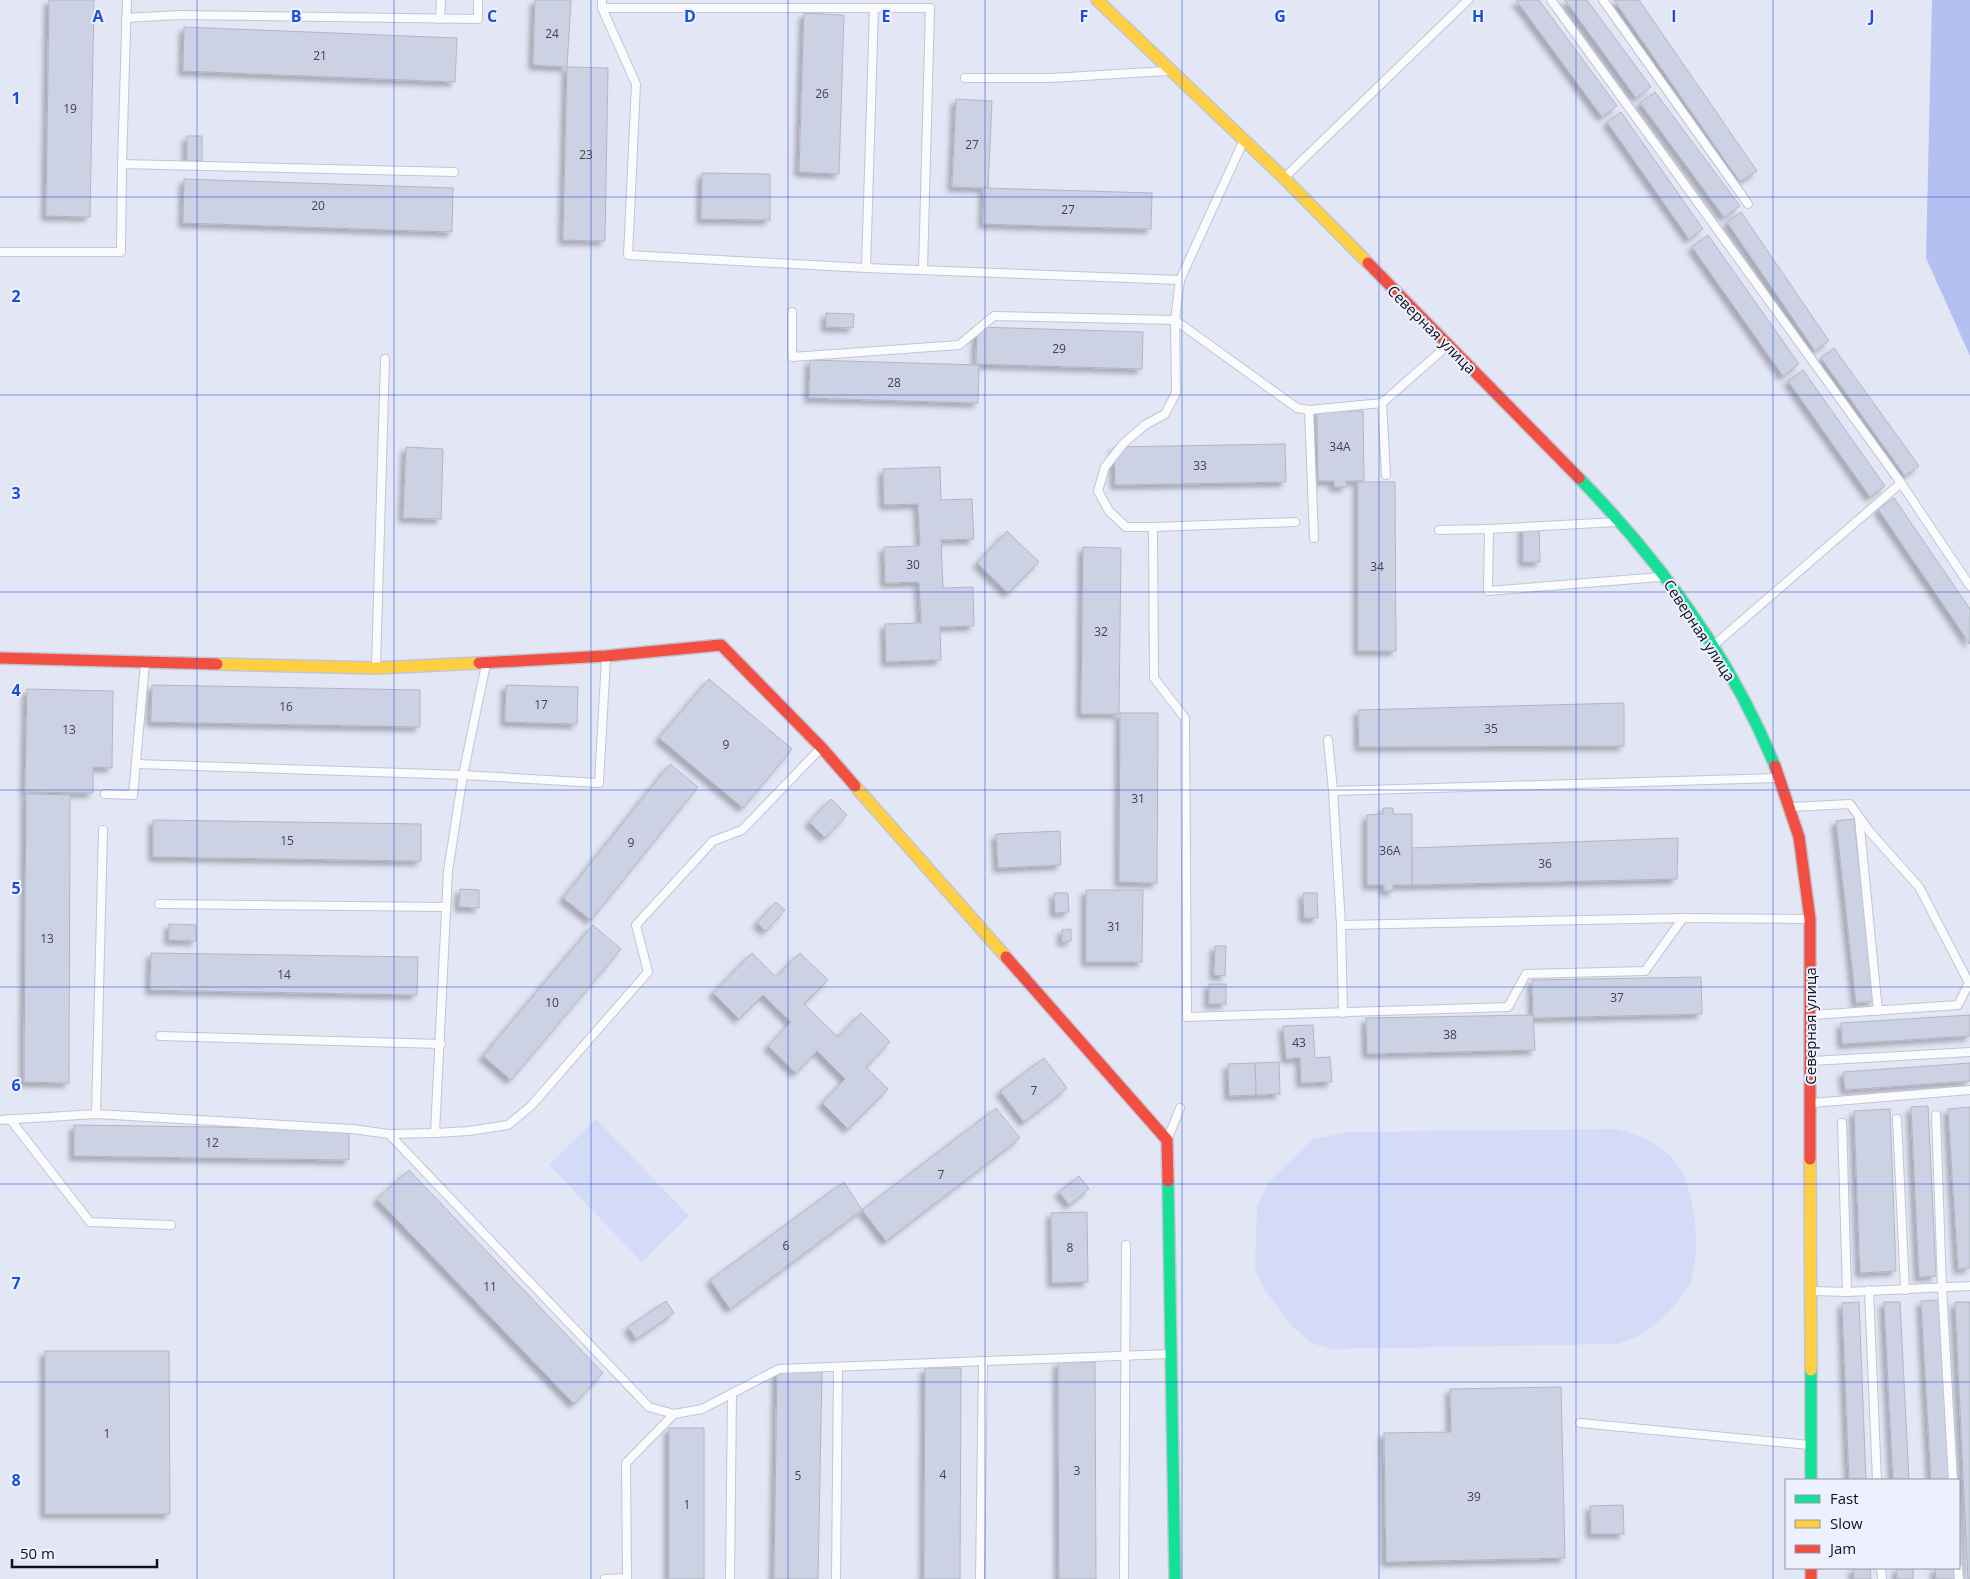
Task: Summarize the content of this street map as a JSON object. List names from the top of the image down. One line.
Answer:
{"streets":{"street":["Северная улица"]},"house_numbers":["24","21","26","19","27","23","20","27","29","28","34А","33","30","34","32","17","16","35","13","9","31","15","9","36А","36","31","13","14","37","10","38","43","7","12","7","6","8","11","1","3","4","5","39","1"],"legend":["Fast","Slow","Jam"],"scale_bar":"50 m","grid":{"columns":["A","B","C","D","E","F","G","H","I","J"],"rows":["1","2","3","4","5","6","7","8"]}}
